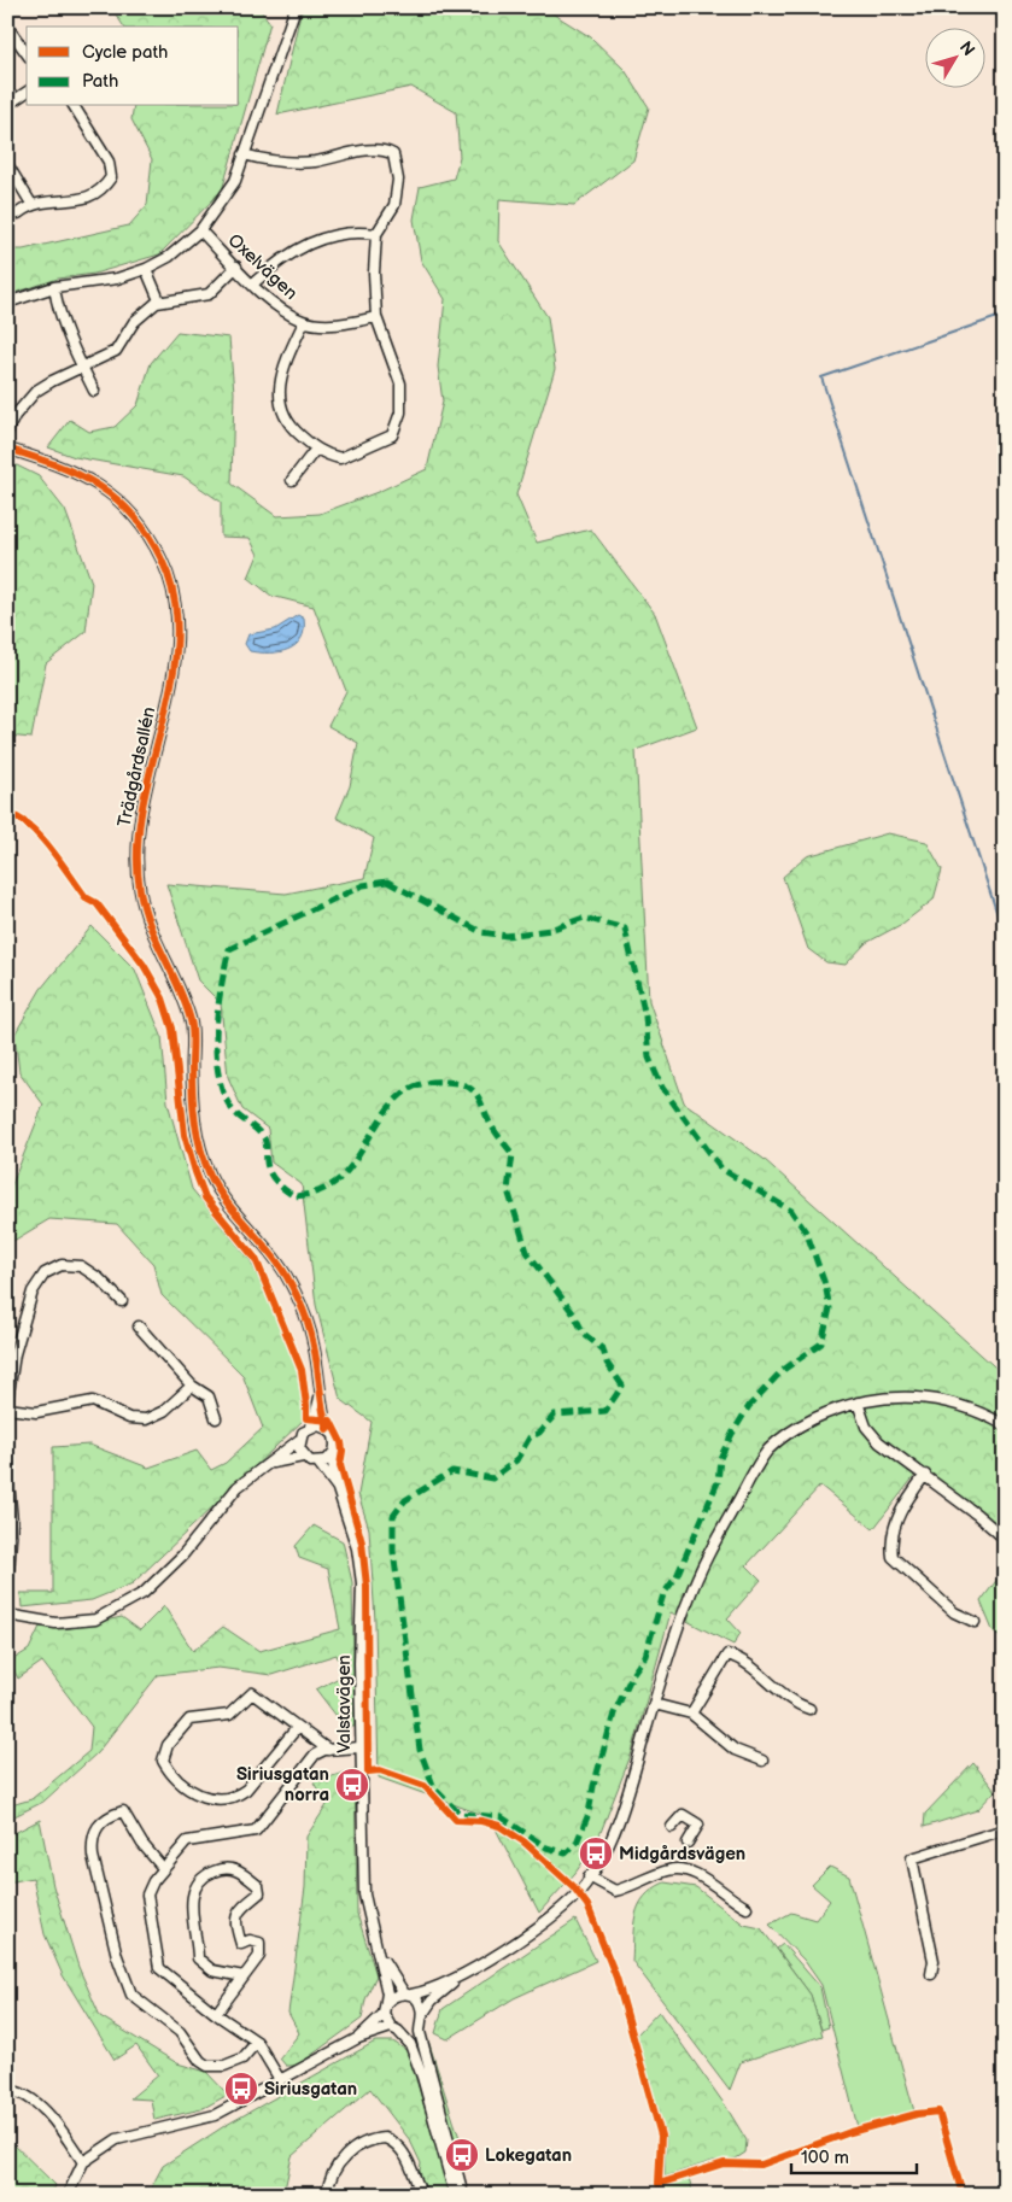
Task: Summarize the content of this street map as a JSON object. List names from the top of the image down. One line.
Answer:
{"streets":{"street":["Oxelvägen","Trädgårdsallén","Valstavägen"]},"crossings":[["Trädgårdsallén","Valstavägen"]],"places":{"bus stop":["Siriusgatan norra","Midgårdsvägen","Siriusgatan","Lokegatan"]},"legend":["Cycle path","Path"],"scale_bar":"100 m","north":"top right"}
